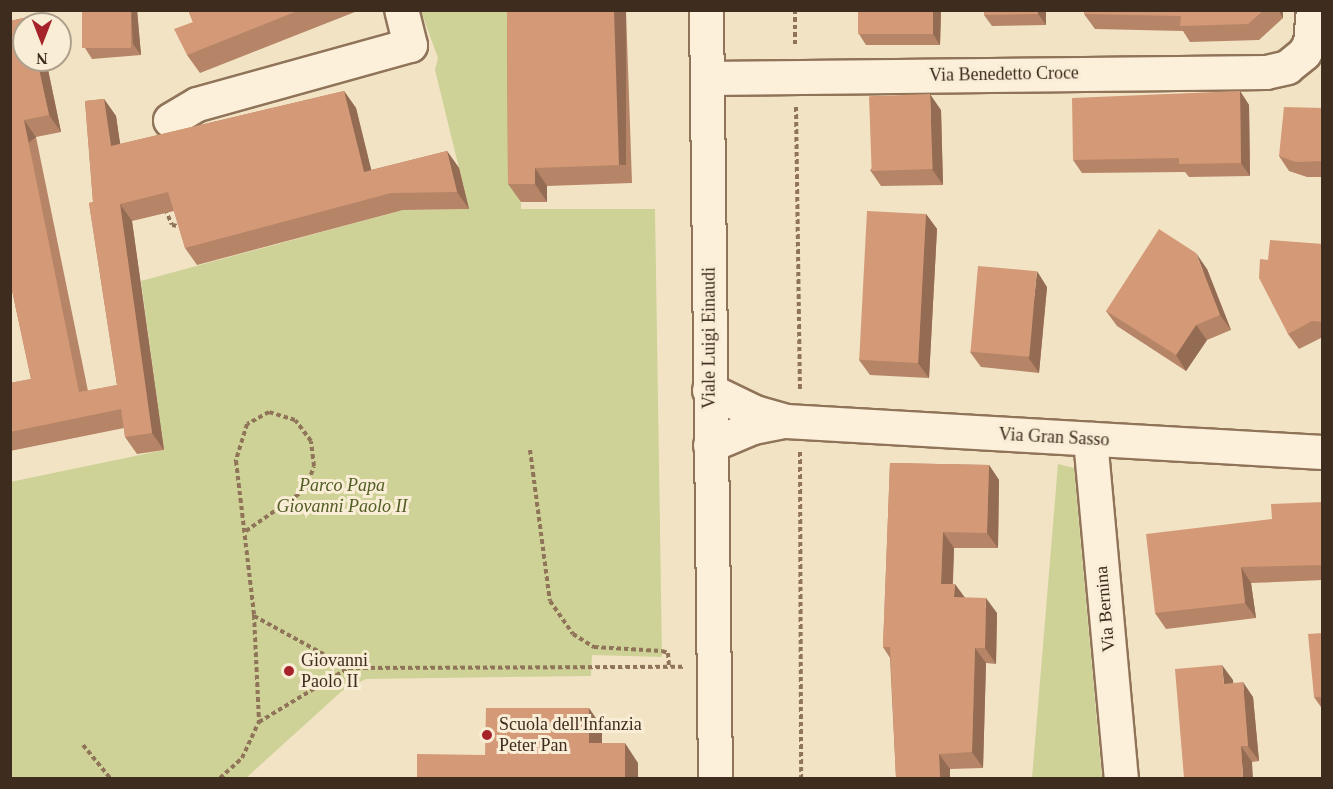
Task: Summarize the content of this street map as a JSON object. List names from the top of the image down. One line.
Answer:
{"streets":{"street":["Via Benedetto Croce","Viale Luigi Einaudi","Via Gran Sasso","Via Bernina"]},"crossings":[["Via Benedetto Croce","Viale Luigi Einaudi"],["Viale Luigi Einaudi","Via Gran Sasso"],["Via Gran Sasso","Via Bernina"]],"parks":["Parco Papa Giovanni Paolo II"],"places":["Giovanni Paolo II","Scuola dell'Infanzia Peter Pan"],"north":"bottom"}
